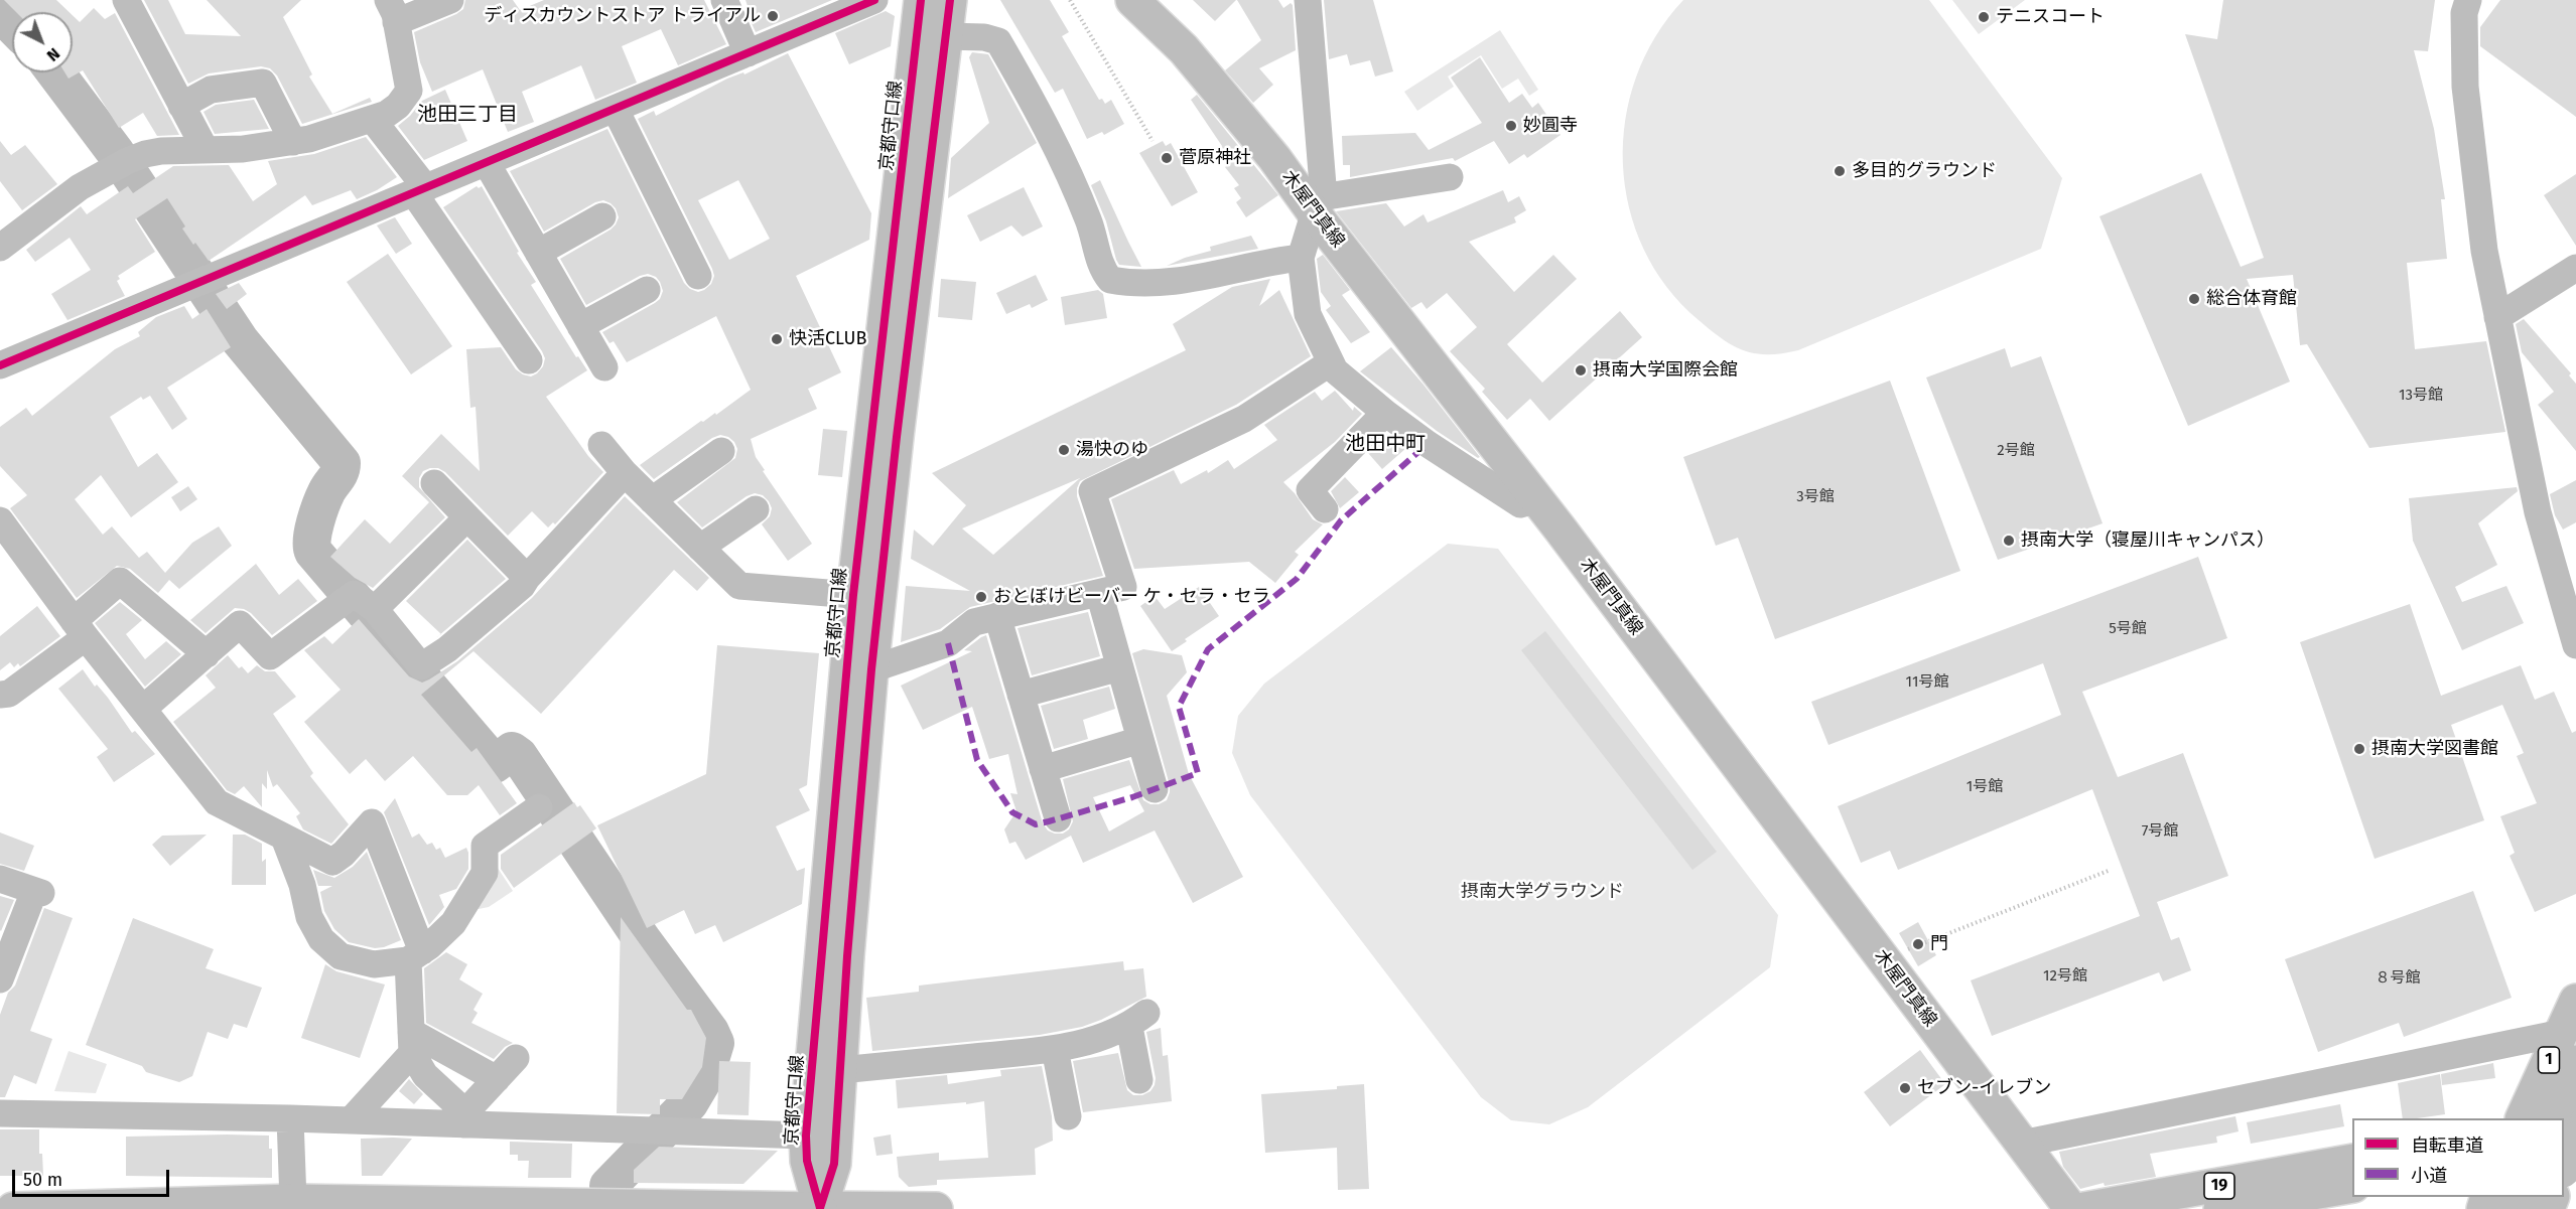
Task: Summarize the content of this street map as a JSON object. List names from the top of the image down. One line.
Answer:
{"streets":{"main road":["京都守口線","木屋門真線","1","19"]},"districts":["池田三丁目","池田中町"],"parks":["摂南大学グラウンド"],"places":["ディスカウントストア トライアル","テニスコート","妙圓寺","菅原神社","多目的グラウンド","総合体育館","快活CLUB","摂南大学国際会館","湯快のゆ","摂南大学（寝屋川キャンパス）","おとぼけビーバー ケ・セラ・セラ","摂南大学図書館","門","セブン-イレブン"],"house_numbers":["13号館","2号館","3号館","5号館","11号館","1号館","7号館","12号館","８号館"],"legend":["自転車道","小道"],"scale_bar":"50 m","north":"bottom right"}
